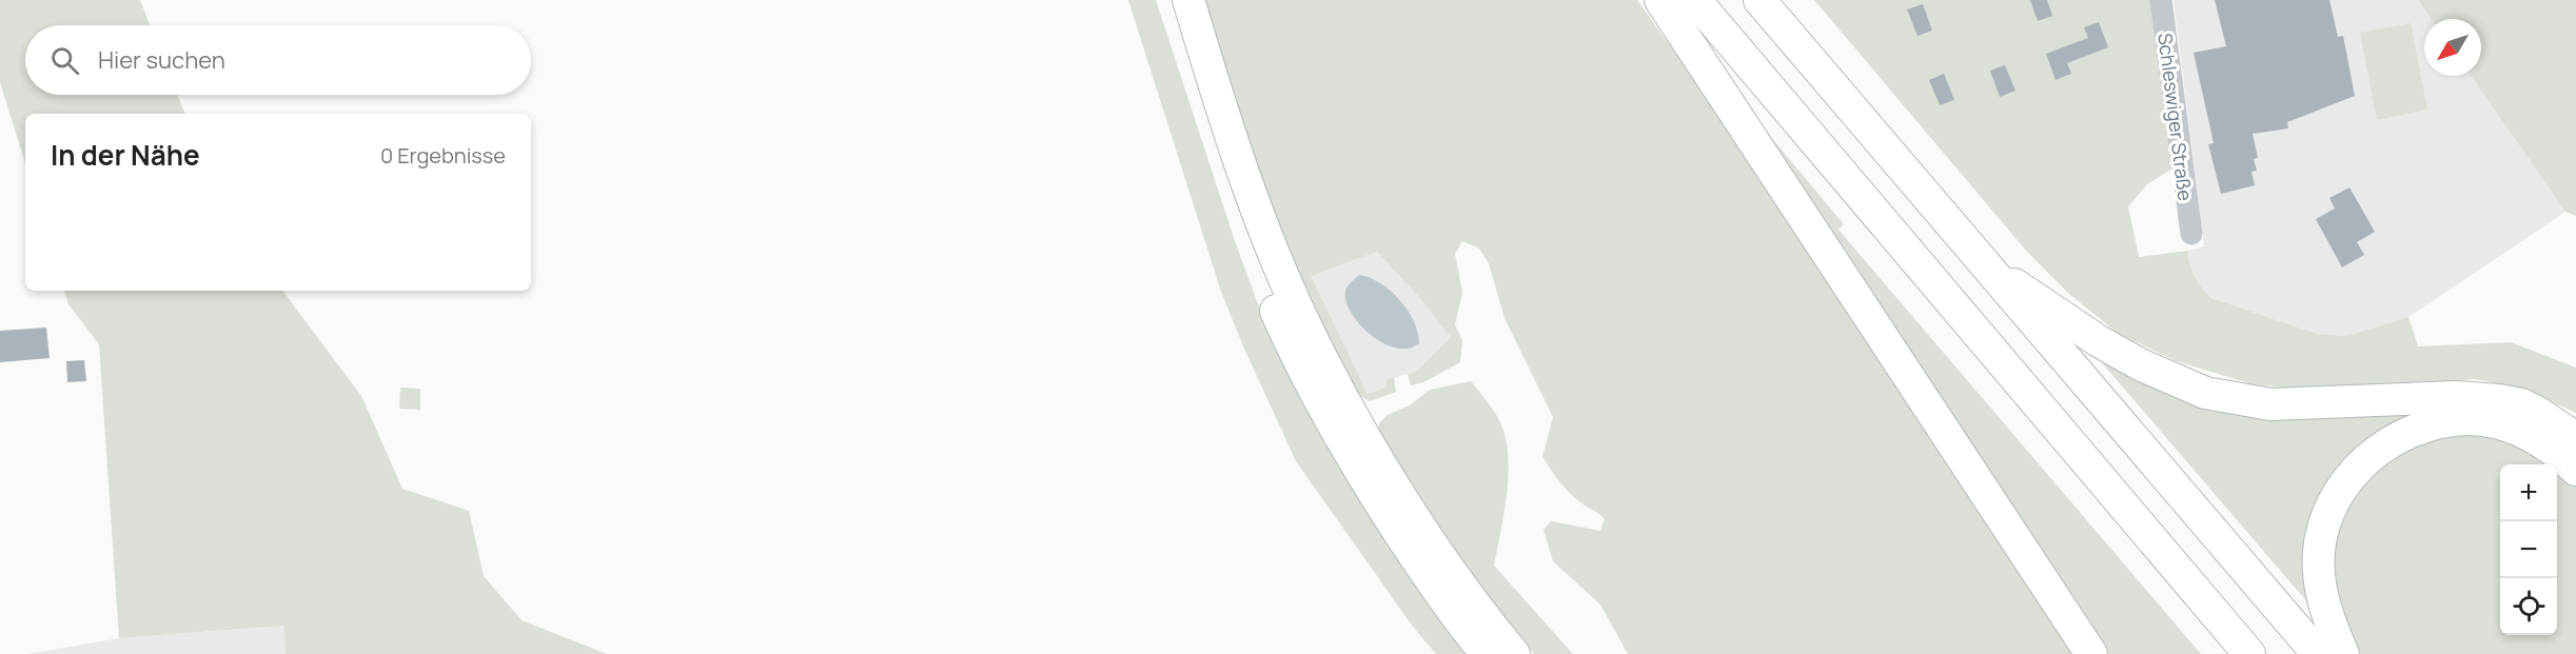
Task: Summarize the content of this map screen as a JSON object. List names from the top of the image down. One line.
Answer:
{"streets":{"street":["Schleswiger Straße"]},"north":"bottom left","page":{"search":"Hier suchen","heading":["In der Nähe","0 Ergebnisse"],"map_buttons":["+","−"]}}
